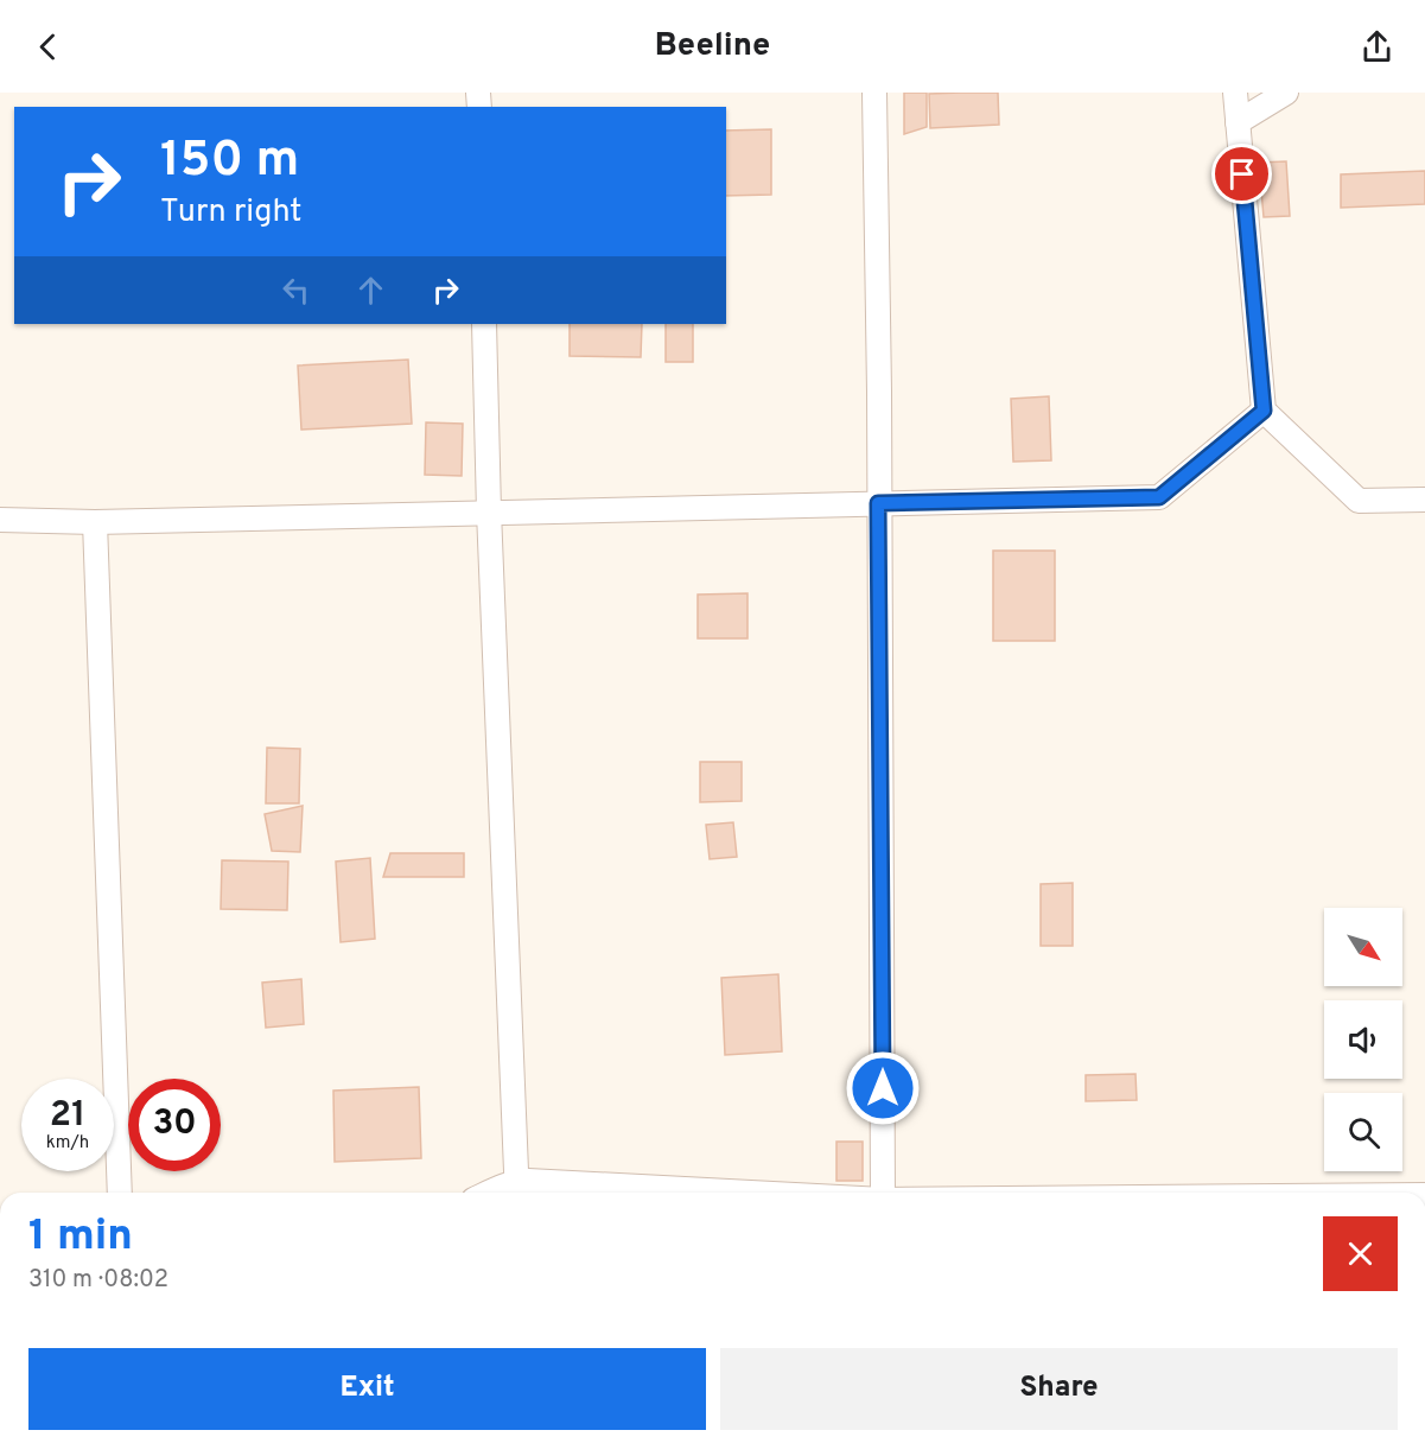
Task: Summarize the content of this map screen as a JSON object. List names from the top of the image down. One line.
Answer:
{"north":"bottom right","page":{"header":"Beeline","turn":["150 m","Turn right"],"speed":"21 km/h","limit":"30","heading":["1 min","310 m · 08:02"],"buttons":["Exit","Share"]}}
